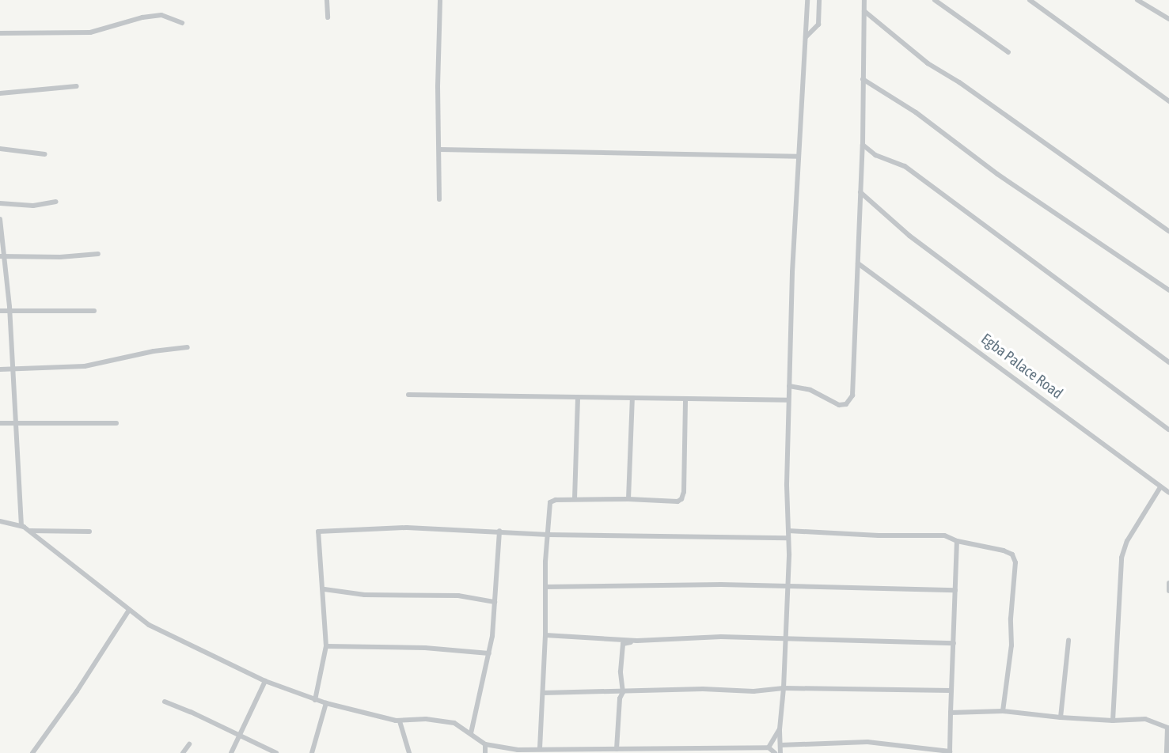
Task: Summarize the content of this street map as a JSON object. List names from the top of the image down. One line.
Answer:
{"streets":{"street":["Egba Palace Road"]}}
